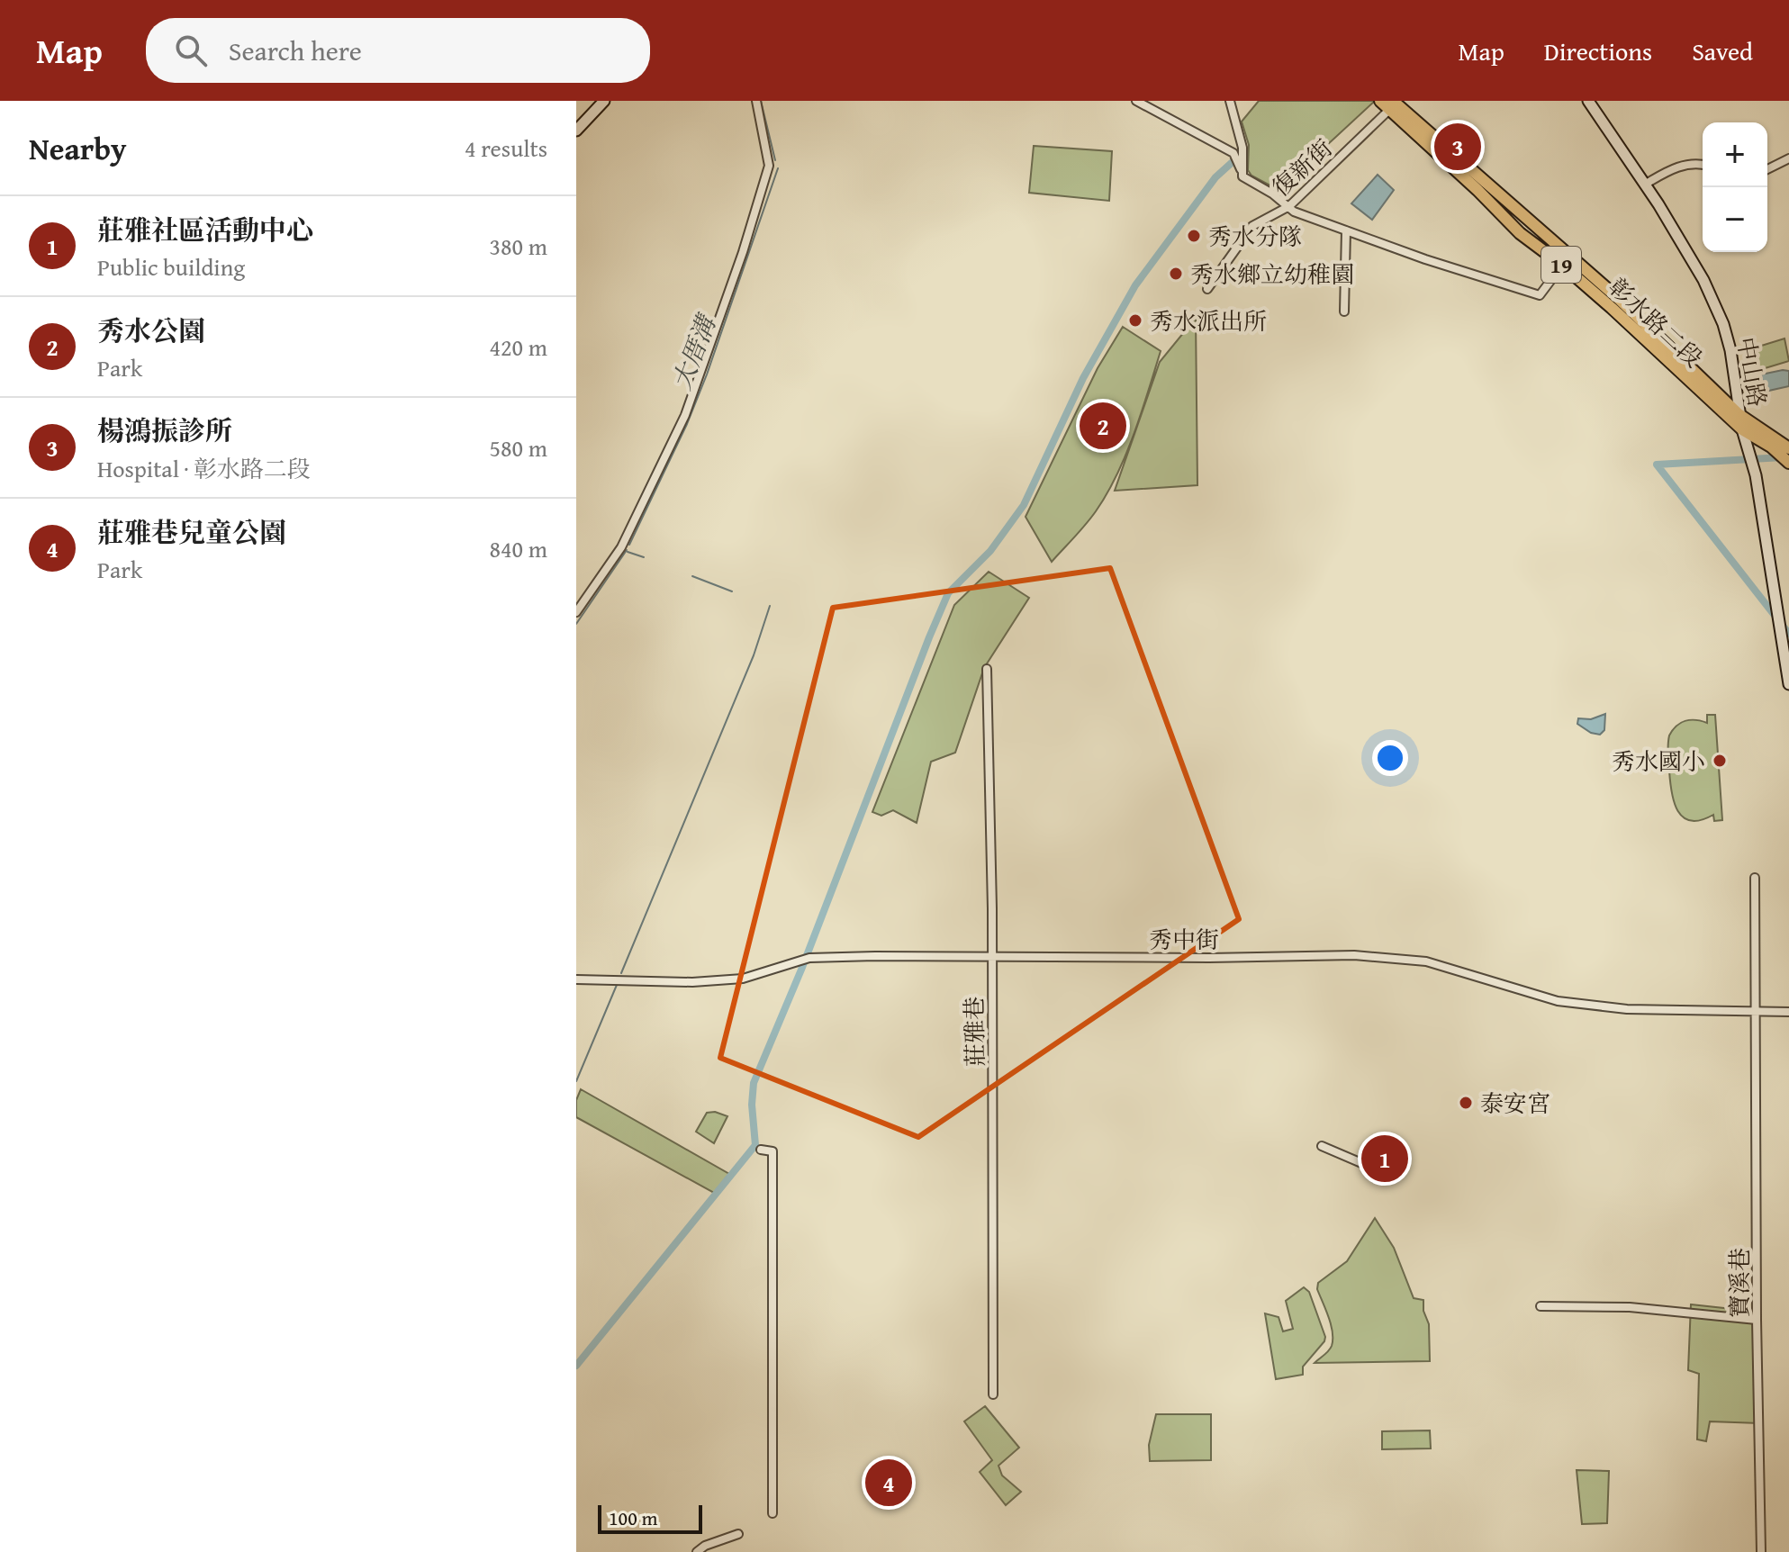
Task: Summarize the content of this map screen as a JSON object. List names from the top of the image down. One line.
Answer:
{"streets":{"main road":["19","彰水路二段"],"street":["復新街","中山路","秀中街","莊雅巷","寶溪巷"]},"crossings":[["復新街","彰水路二段"],["19","彰水路二段"],["19","中山路"],["彰水路二段","中山路"],["秀中街","莊雅巷"],["秀中街","寶溪巷"]],"water":["大厝溝"],"places":["秀水分隊","秀水鄉立幼稚園","秀水派出所","秀水國小","泰安宮"],"scale_bar":"100 m","page":{"header":"Map","search":"Search here","nav":["Map","Directions","Saved"],"heading":["Nearby","4 results"],"pins":["3","2","1","4"],"map_buttons":["+","−"],"list":[{"mark":"1","name":"莊雅社區活動中心","note":"Public building","value":"380 m"},{"mark":"2","name":"秀水公園","note":"Park","value":"420 m"},{"mark":"3","name":"楊鴻振診所","note":"Hospital · 彰水路二段","value":"580 m"},{"mark":"4","name":"莊雅巷兒童公園","note":"Park","value":"840 m"}],"scale":"100 m"}}
